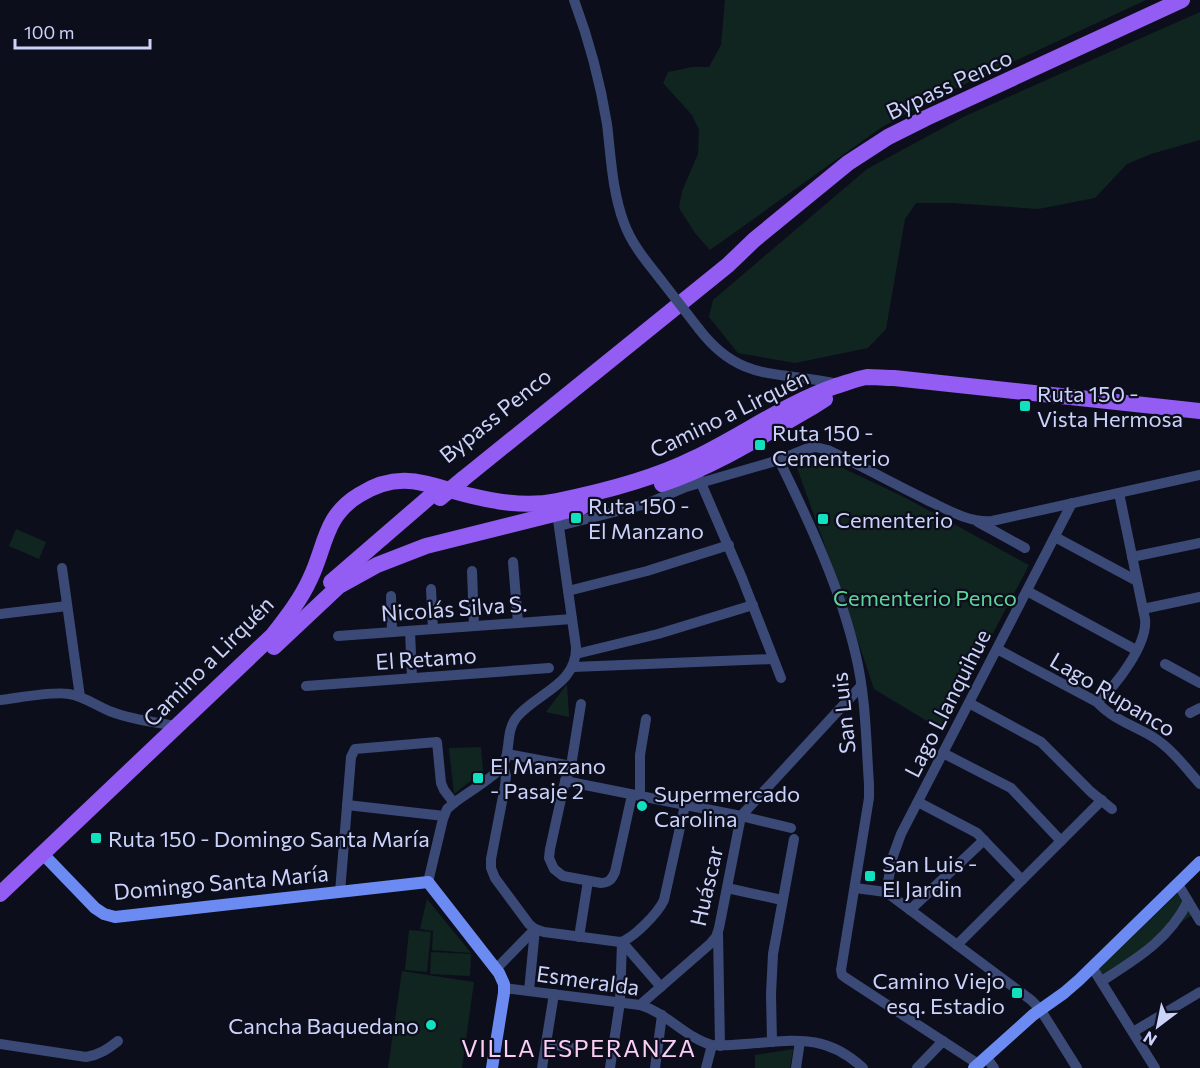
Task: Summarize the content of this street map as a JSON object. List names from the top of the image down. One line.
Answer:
{"streets":{"main road":["Bypass Penco","Camino a Lirquén"],"street":["Nicolás Silva S.","El Retamo","Lago Rupanco","Lago Llanquihue","San Luis","Domingo Santa María","Huáscar","Esmeralda"]},"crossings":[["Bypass Penco","Camino a Lirquén"],["Camino a Lirquén","Domingo Santa María"],["Lago Rupanco","Lago Llanquihue"],["Huáscar","Esmeralda"]],"districts":["VILLA ESPERANZA"],"parks":["Cementerio Penco"],"places":{"transit":["Ruta 150 - Vista Hermosa","Ruta 150 - Cementerio","Ruta 150 - El Manzano","Cementerio","El Manzano - Pasaje 2","Ruta 150 - Domingo Santa María","San Luis - El Jardin","Camino Viejo esq. Estadio"],"other":["Supermercado Carolina","Cancha Baquedano"]},"scale_bar":"100 m","north":"bottom left"}
